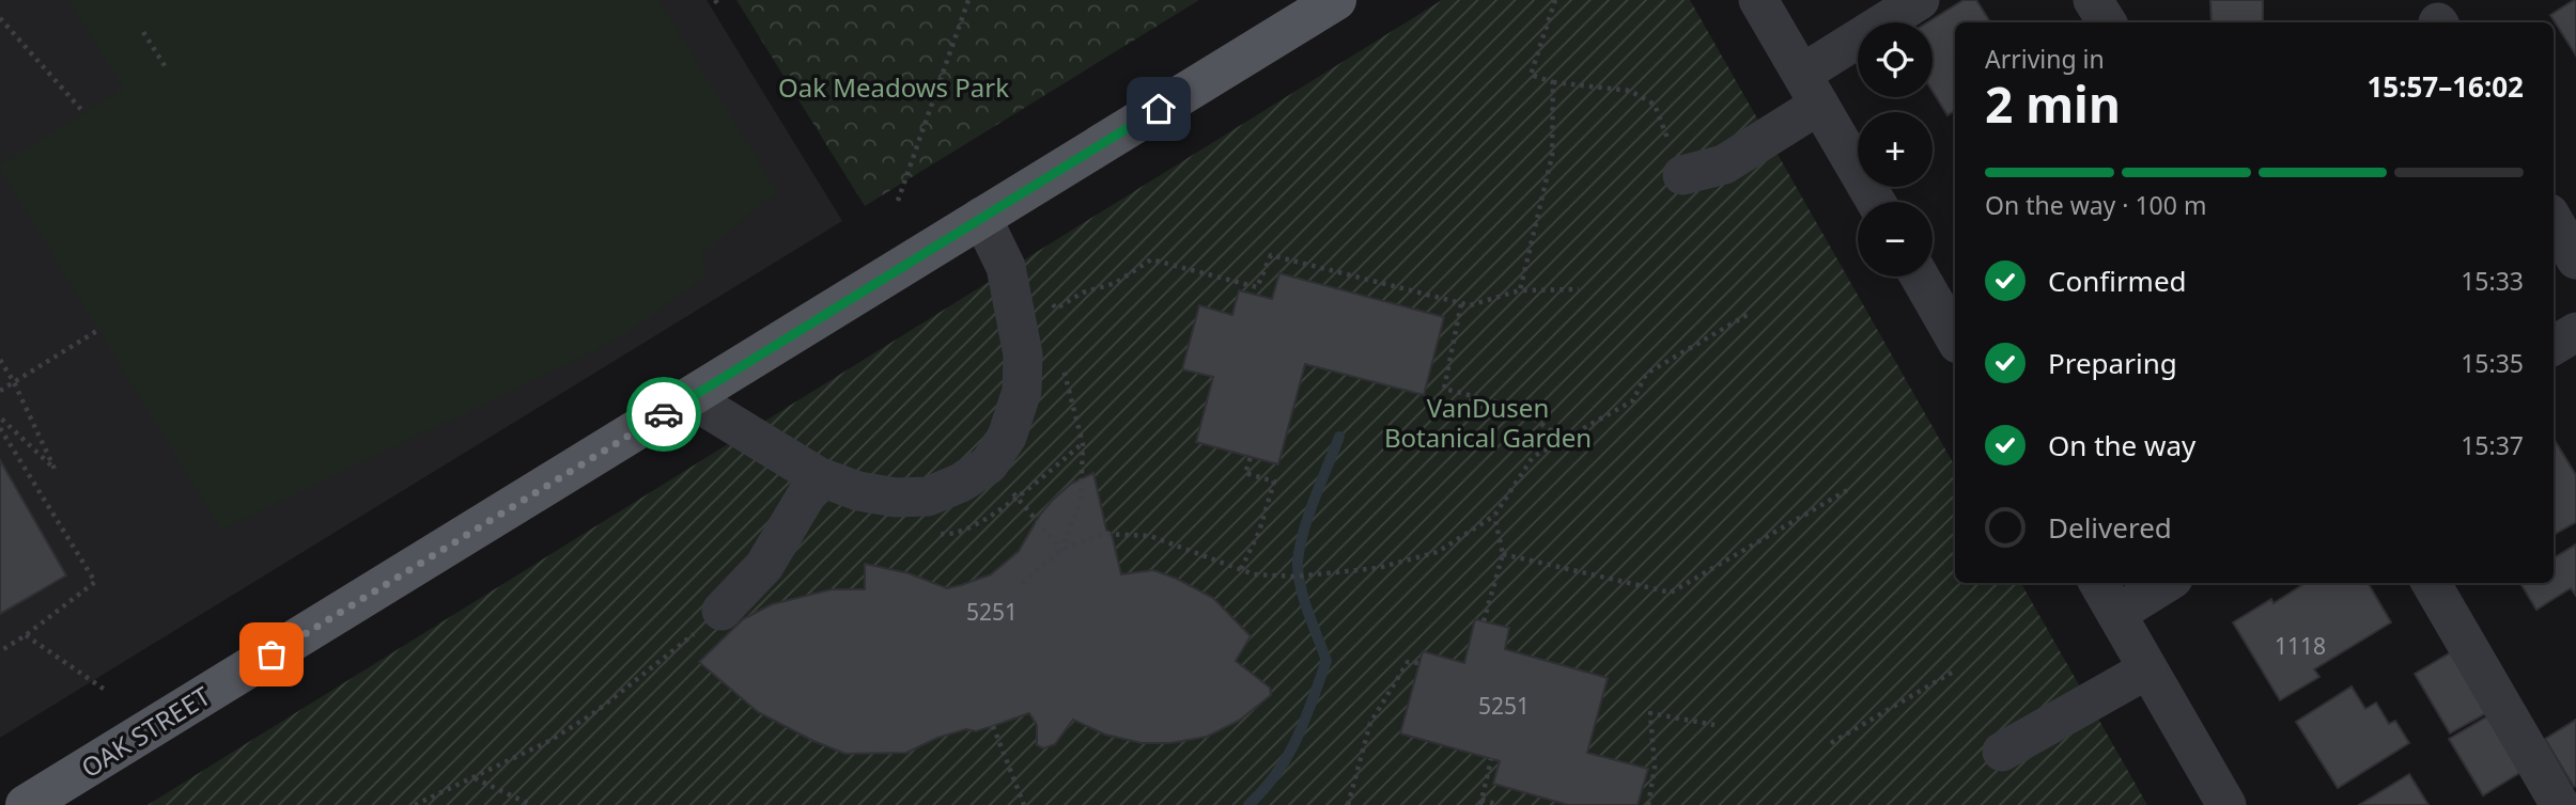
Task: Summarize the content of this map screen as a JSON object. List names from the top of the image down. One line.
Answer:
{"streets":{"main road":["OAK STREET"]},"parks":["Oak Meadows Park","VanDusen Botanical Garden"],"house_numbers":["5251","1118","5251"],"page":{"map_buttons":["+","−"],"heading":["2 min","Arriving in","15:57–16:02"],"bar":"On the way · 100 m","list":[["Confirmed","15:33"],["Preparing","15:35"],["On the way","15:37"],"Delivered"]}}
